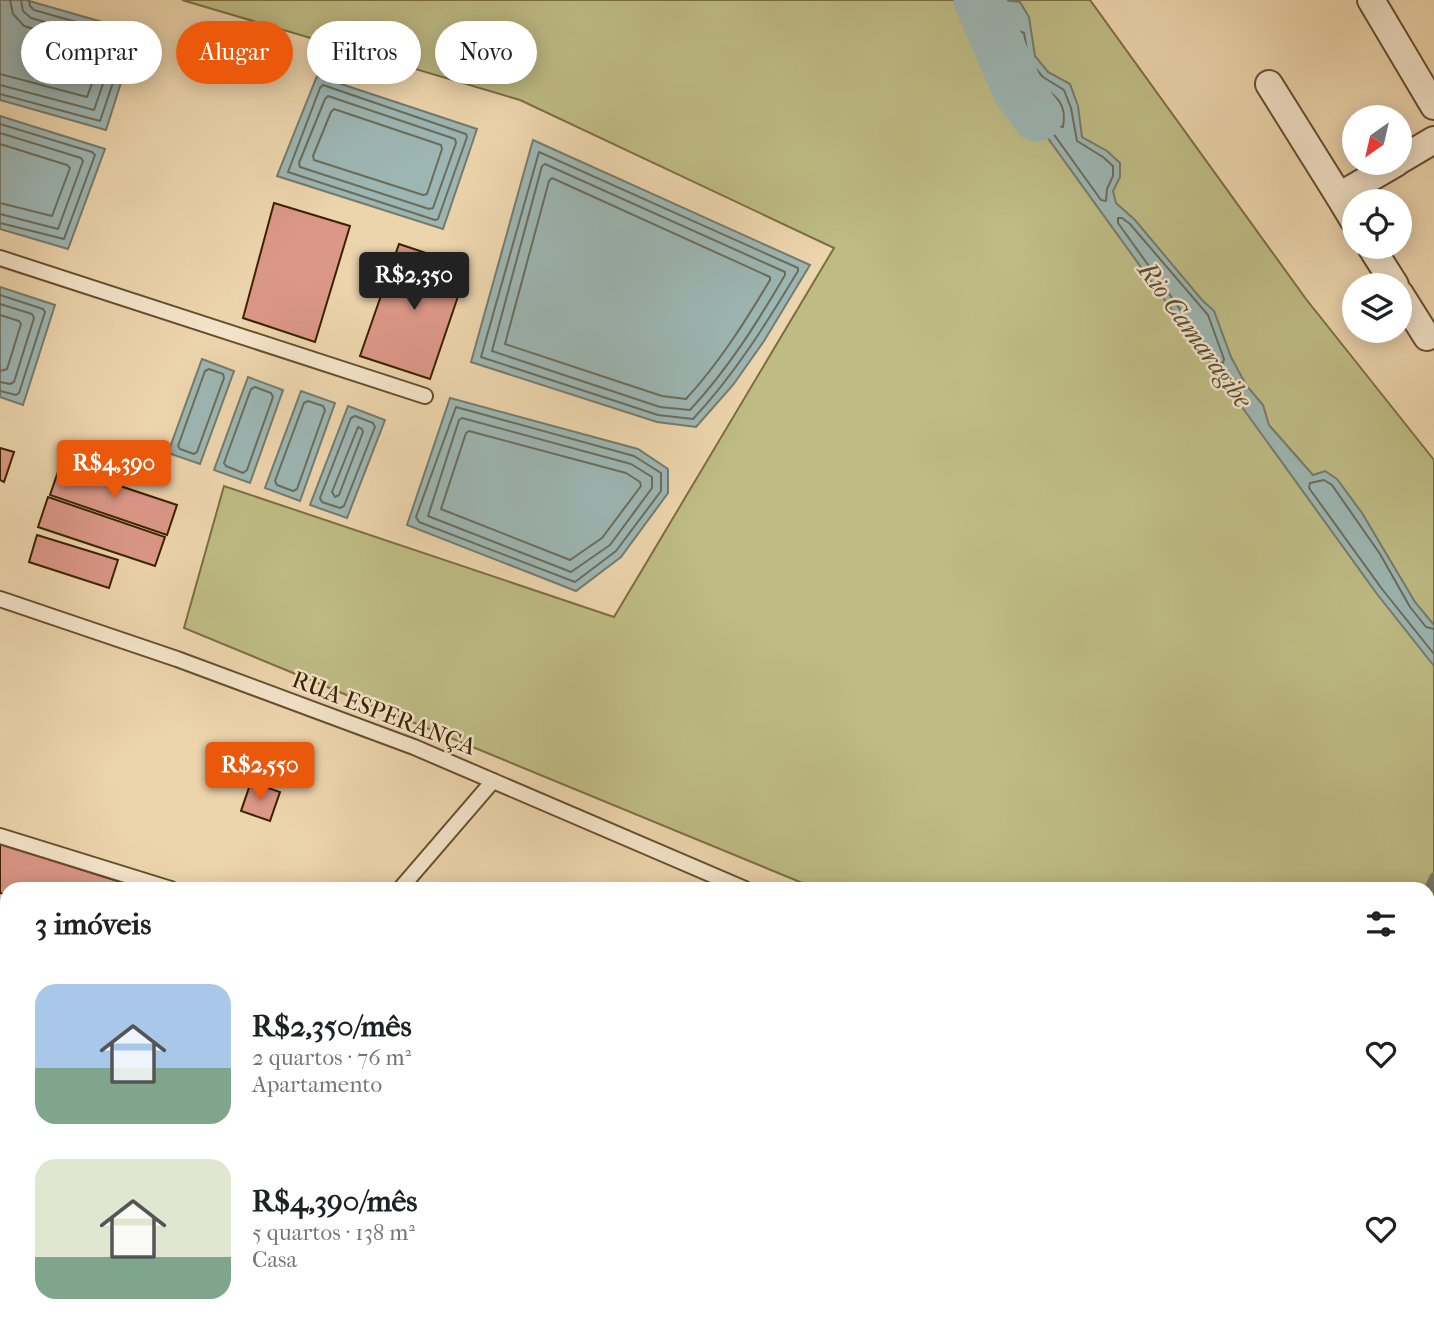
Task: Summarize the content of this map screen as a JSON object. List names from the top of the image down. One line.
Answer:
{"streets":{"lane":["RUA ESPERANÇA"]},"water":["Rio Camaragibe"],"north":"bottom left","page":{"chip":["Comprar","Alugar","Filtros","Novo"],"price":["R$2,350","R$4,390","R$2,550"],"heading":"3 imóveis","list":[{"name":"R$2,350/mês","note":"2 quartos · 76 m² · Apartamento"},{"name":"R$4,390/mês","note":"5 quartos · 138 m² · Casa"}]}}
